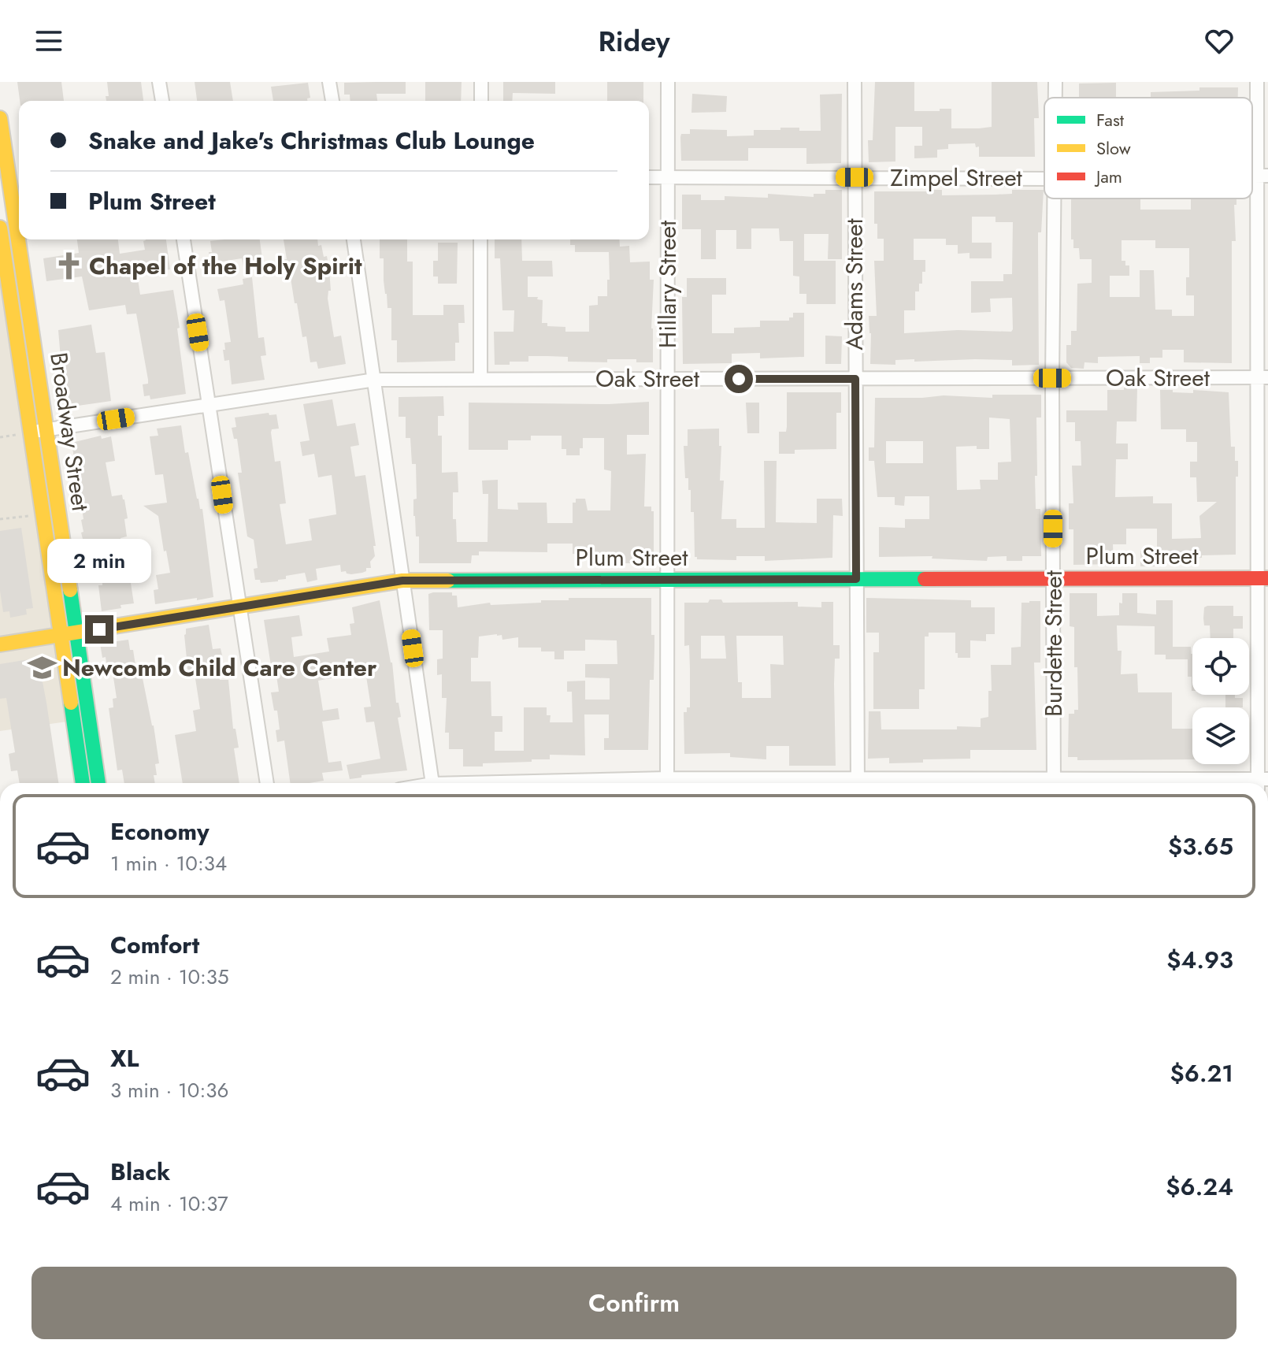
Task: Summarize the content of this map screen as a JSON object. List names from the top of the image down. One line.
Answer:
{"streets":{"street":["Zimpel Street","Hillary Street","Adams Street","Oak Street","Broadway Street","Plum Street","Burdette Street"]},"crossings":[["Zimpel Street","Hillary Street"],["Zimpel Street","Adams Street"],["Hillary Street","Oak Street"],["Hillary Street","Plum Street"],["Adams Street","Oak Street"],["Adams Street","Plum Street"],["Oak Street","Broadway Street"],["Oak Street","Burdette Street"],["Broadway Street","Plum Street"],["Plum Street","Burdette Street"]],"places":{"church":["Chapel of the Holy Spirit"],"school or university":["Newcomb Child Care Center"]},"legend":["Fast","Slow","Jam"],"page":{"header":"Ridey","banner":["Snake and Jake's Christmas Club Lounge","Plum Street"],"bubble":"2 min","list":[{"name":"Economy","note":"1 min · 10:34","value":"$3.65"},{"name":"Comfort","note":"2 min · 10:35","value":"$4.93"},{"name":"XL","note":"3 min · 10:36","value":"$6.21"},{"name":"Black","note":"4 min · 10:37","value":"$6.24"}],"buttons":"Confirm"}}
